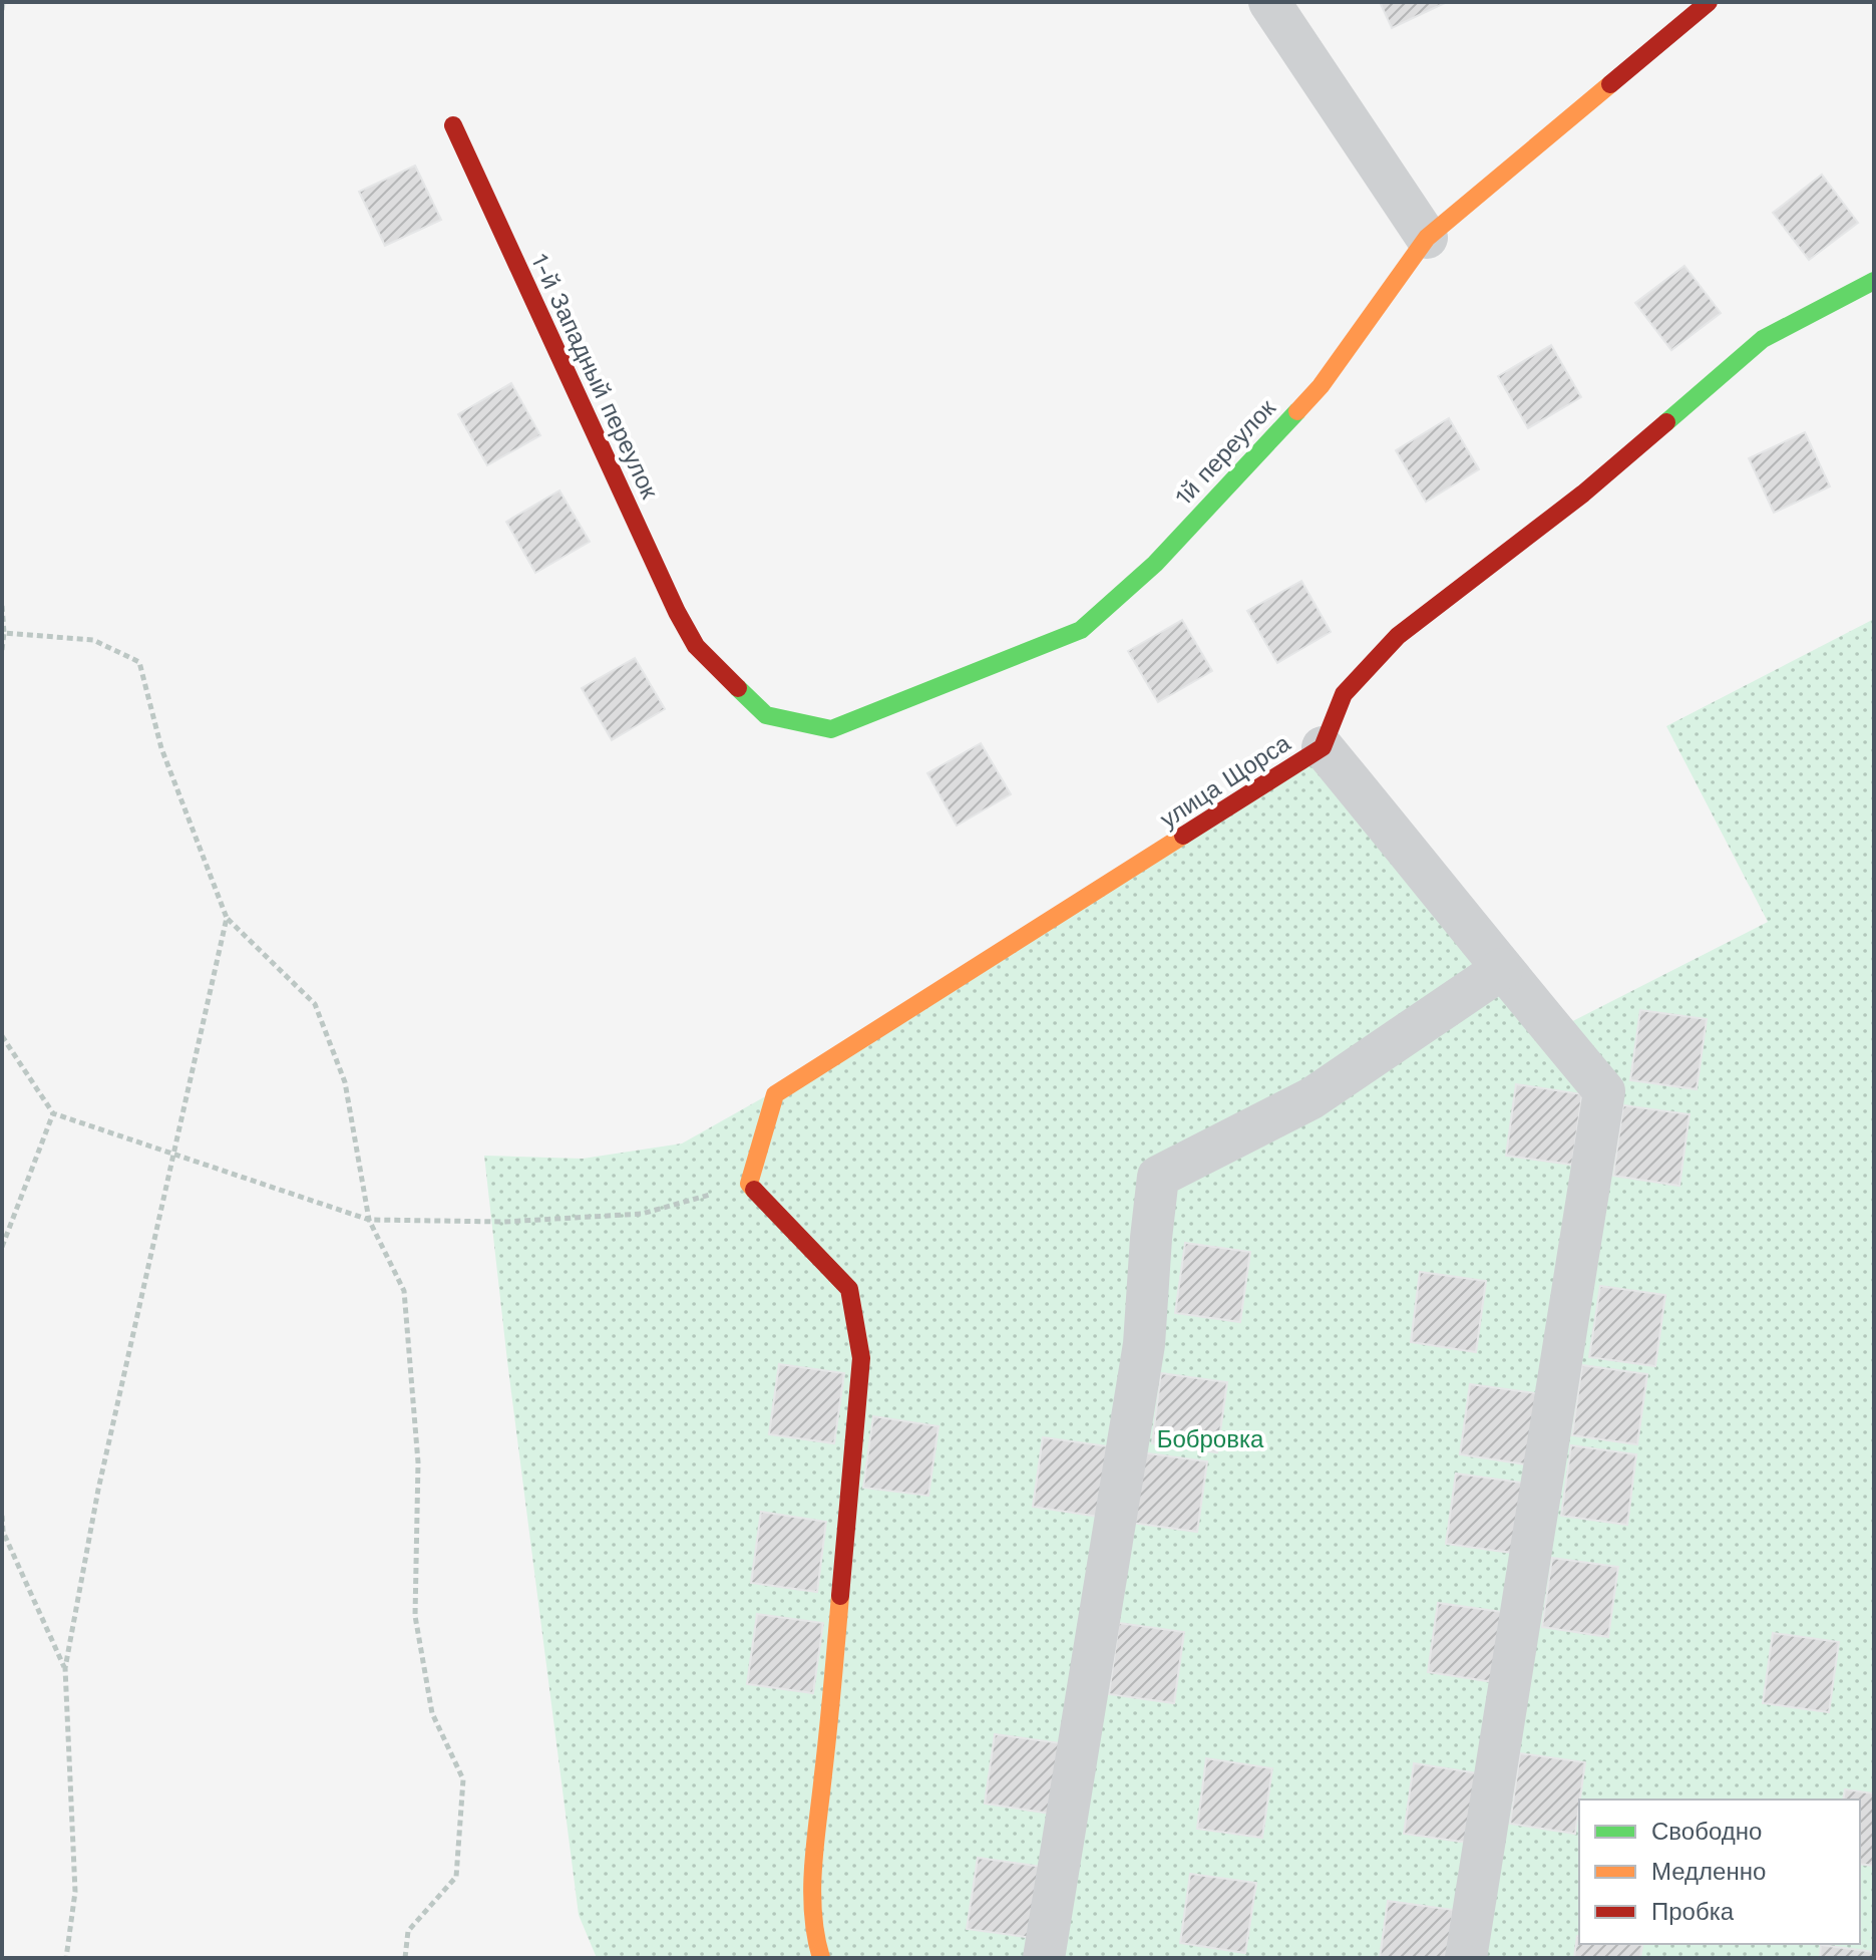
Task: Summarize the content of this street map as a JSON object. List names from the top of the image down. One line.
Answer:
{"streets":{"street":["1-й Западный переулок","1й переулок","улица Щорса"]},"crossings":[["1-й Западный переулок","1й переулок"]],"parks":["Бобровка"],"legend":["Свободно","Медленно","Пробка"]}
